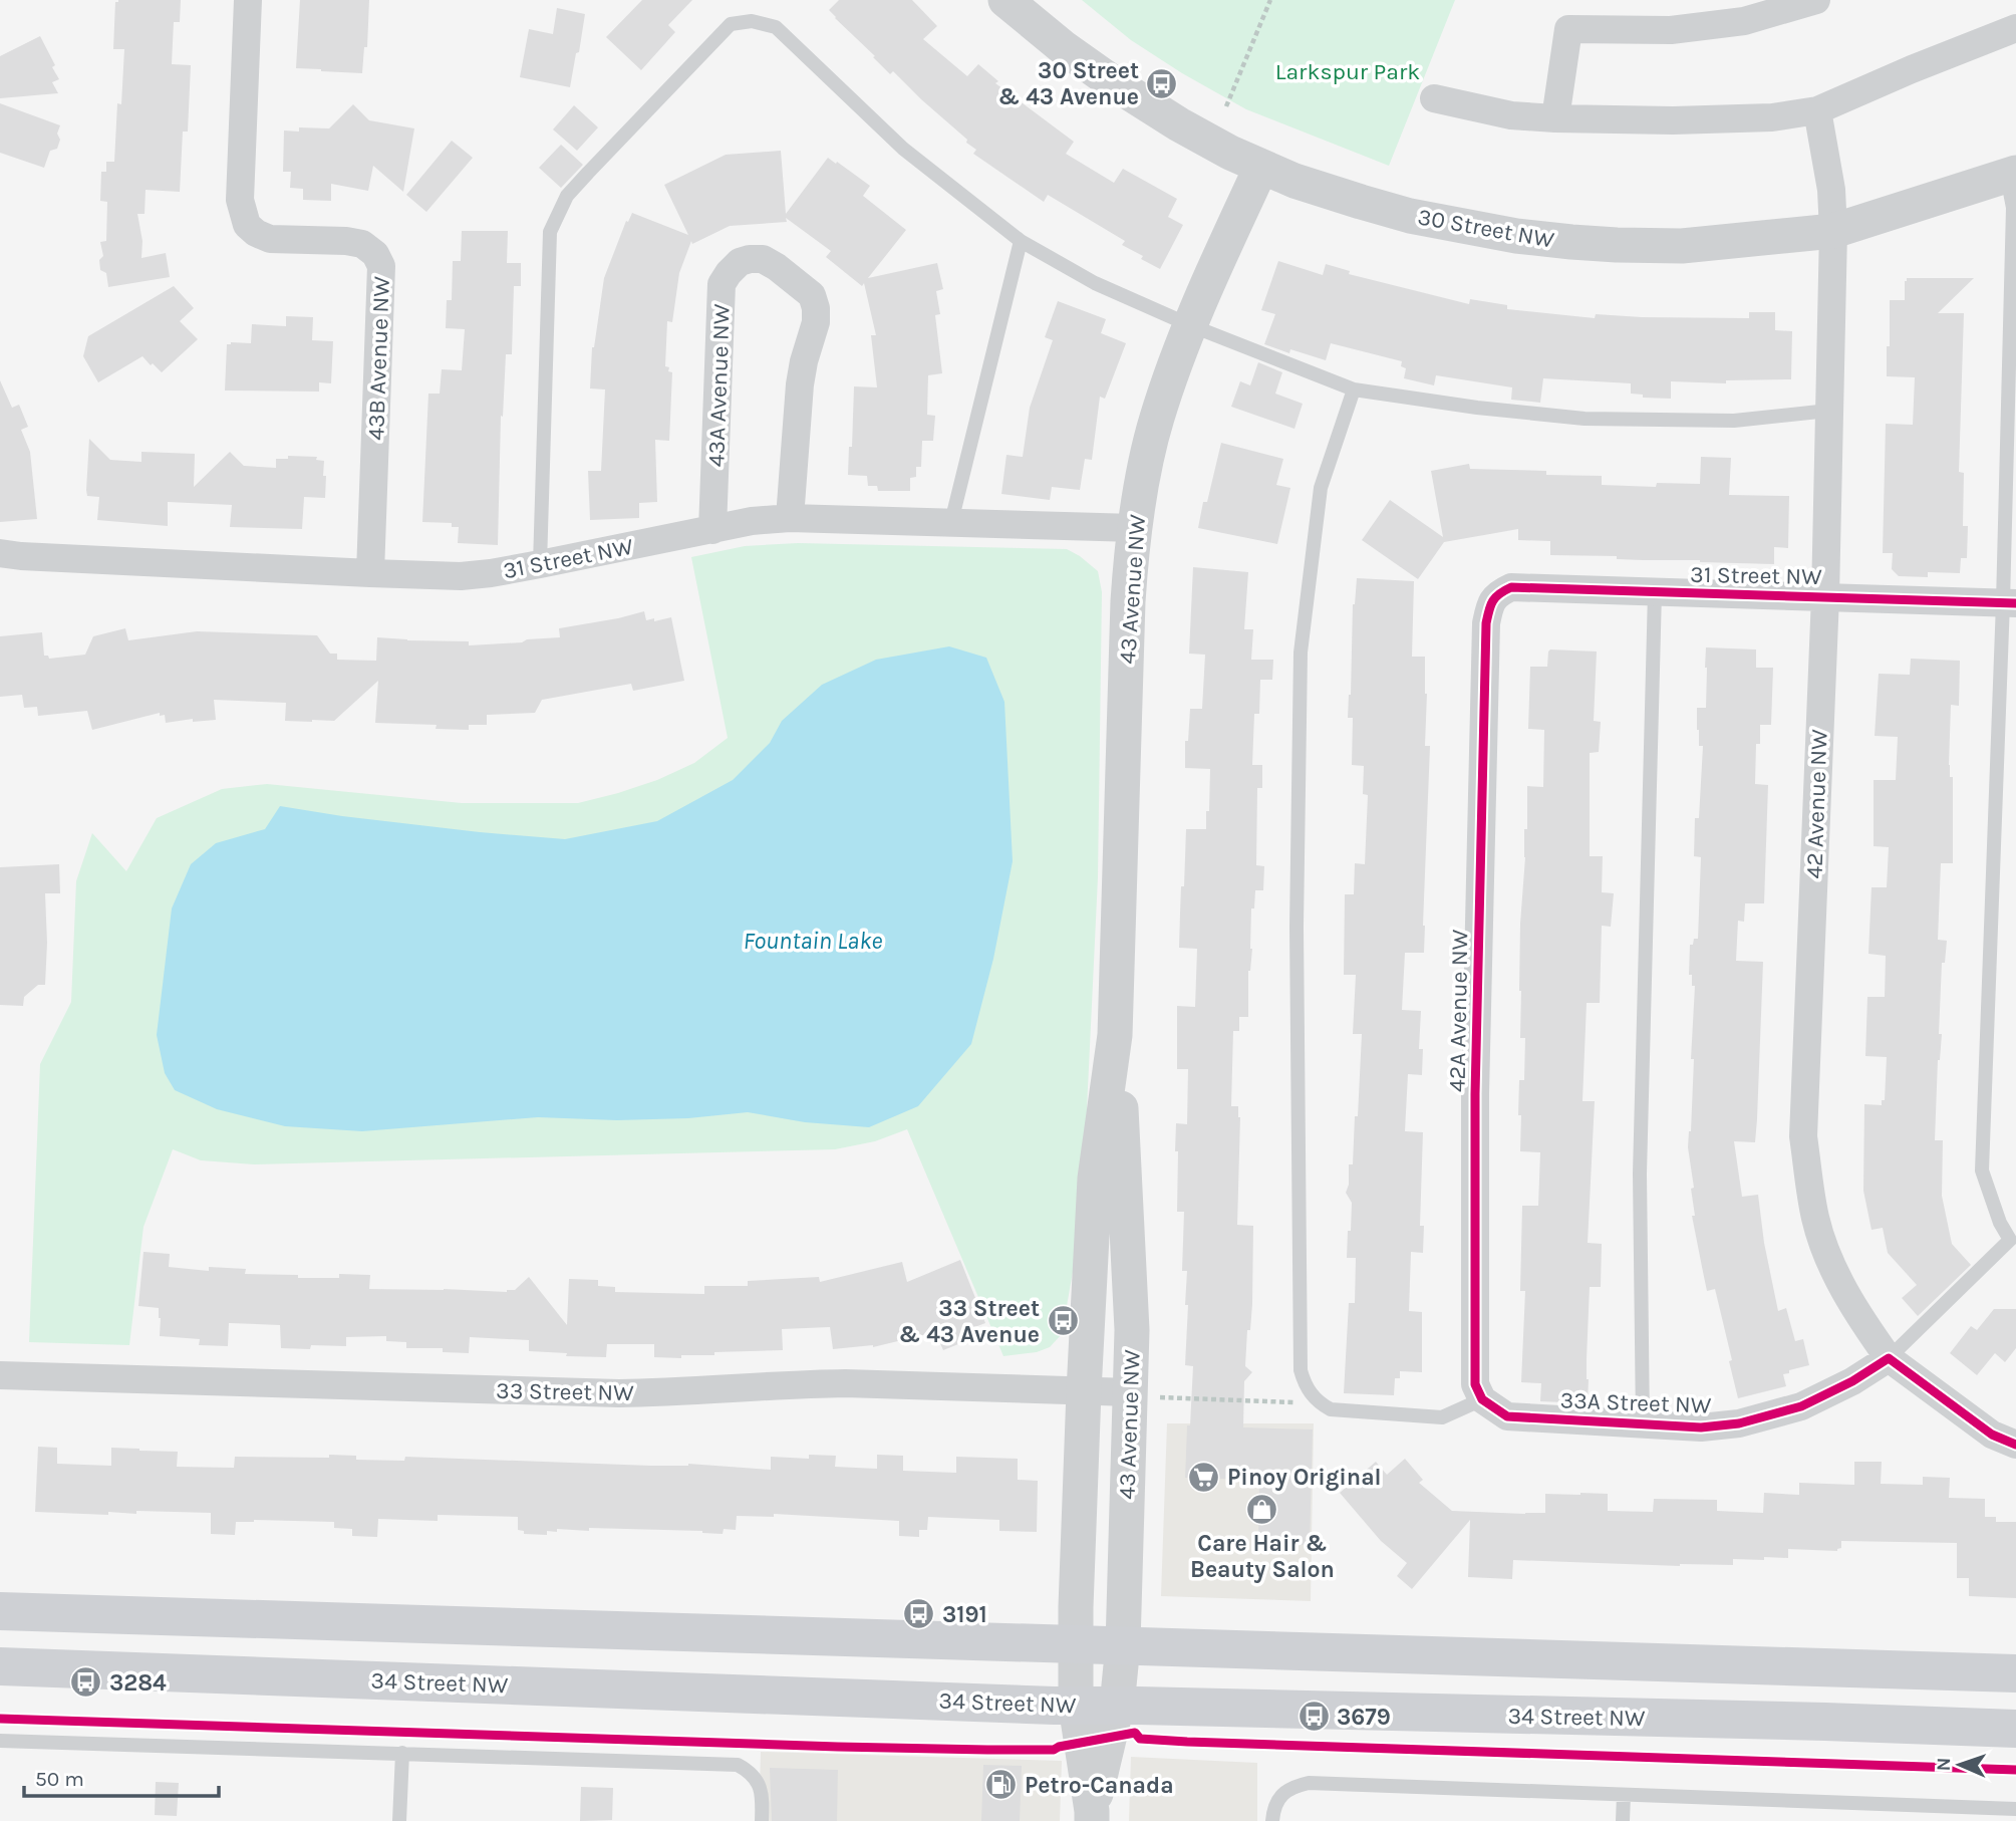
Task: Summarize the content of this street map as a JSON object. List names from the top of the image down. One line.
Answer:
{"streets":{"main road":["34 Street NW"],"street":["30 Street NW","43B Avenue NW","43A Avenue NW","31 Street NW","43 Avenue NW","42 Avenue NW","42A Avenue NW","33 Street NW","33A Street NW"]},"crossings":[["30 Street NW","43 Avenue NW"],["30 Street NW","42 Avenue NW"],["43B Avenue NW","31 Street NW"],["43A Avenue NW","31 Street NW"],["31 Street NW","43 Avenue NW"],["31 Street NW","42 Avenue NW"],["31 Street NW","42A Avenue NW"],["43 Avenue NW","33 Street NW"],["43 Avenue NW","34 Street NW"],["42 Avenue NW","33A Street NW"],["42A Avenue NW","33A Street NW"]],"water":["Fountain Lake"],"parks":["Larkspur Park"],"places":{"bus stop":["30 Street & 43 Avenue","33 Street & 43 Avenue","3191","3284","3679"],"supermarket":["Pinoy Original"],"shop":["Care Hair & Beauty Salon"],"fuel station":["Petro-Canada"]},"scale_bar":"50 m","north":"left"}
